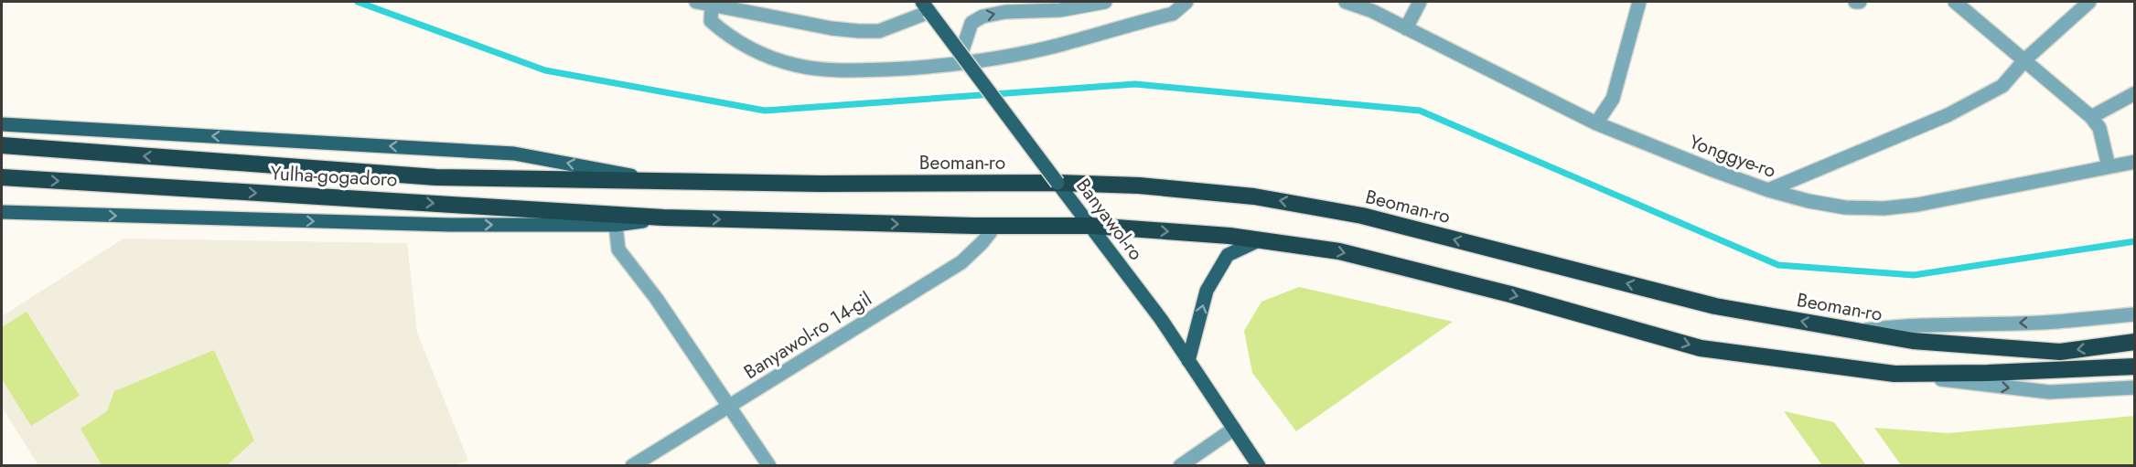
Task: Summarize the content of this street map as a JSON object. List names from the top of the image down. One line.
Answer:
{"streets":{"highway":["Beoman-ro","Yulha-gogadoro"],"main road":["Banyawol-ro"],"street":["Yonggye-ro","Banyawol-ro 14-gil"]},"crossings":[["Beoman-ro","Yulha-gogadoro"],["Beoman-ro","Banyawol-ro"]]}
